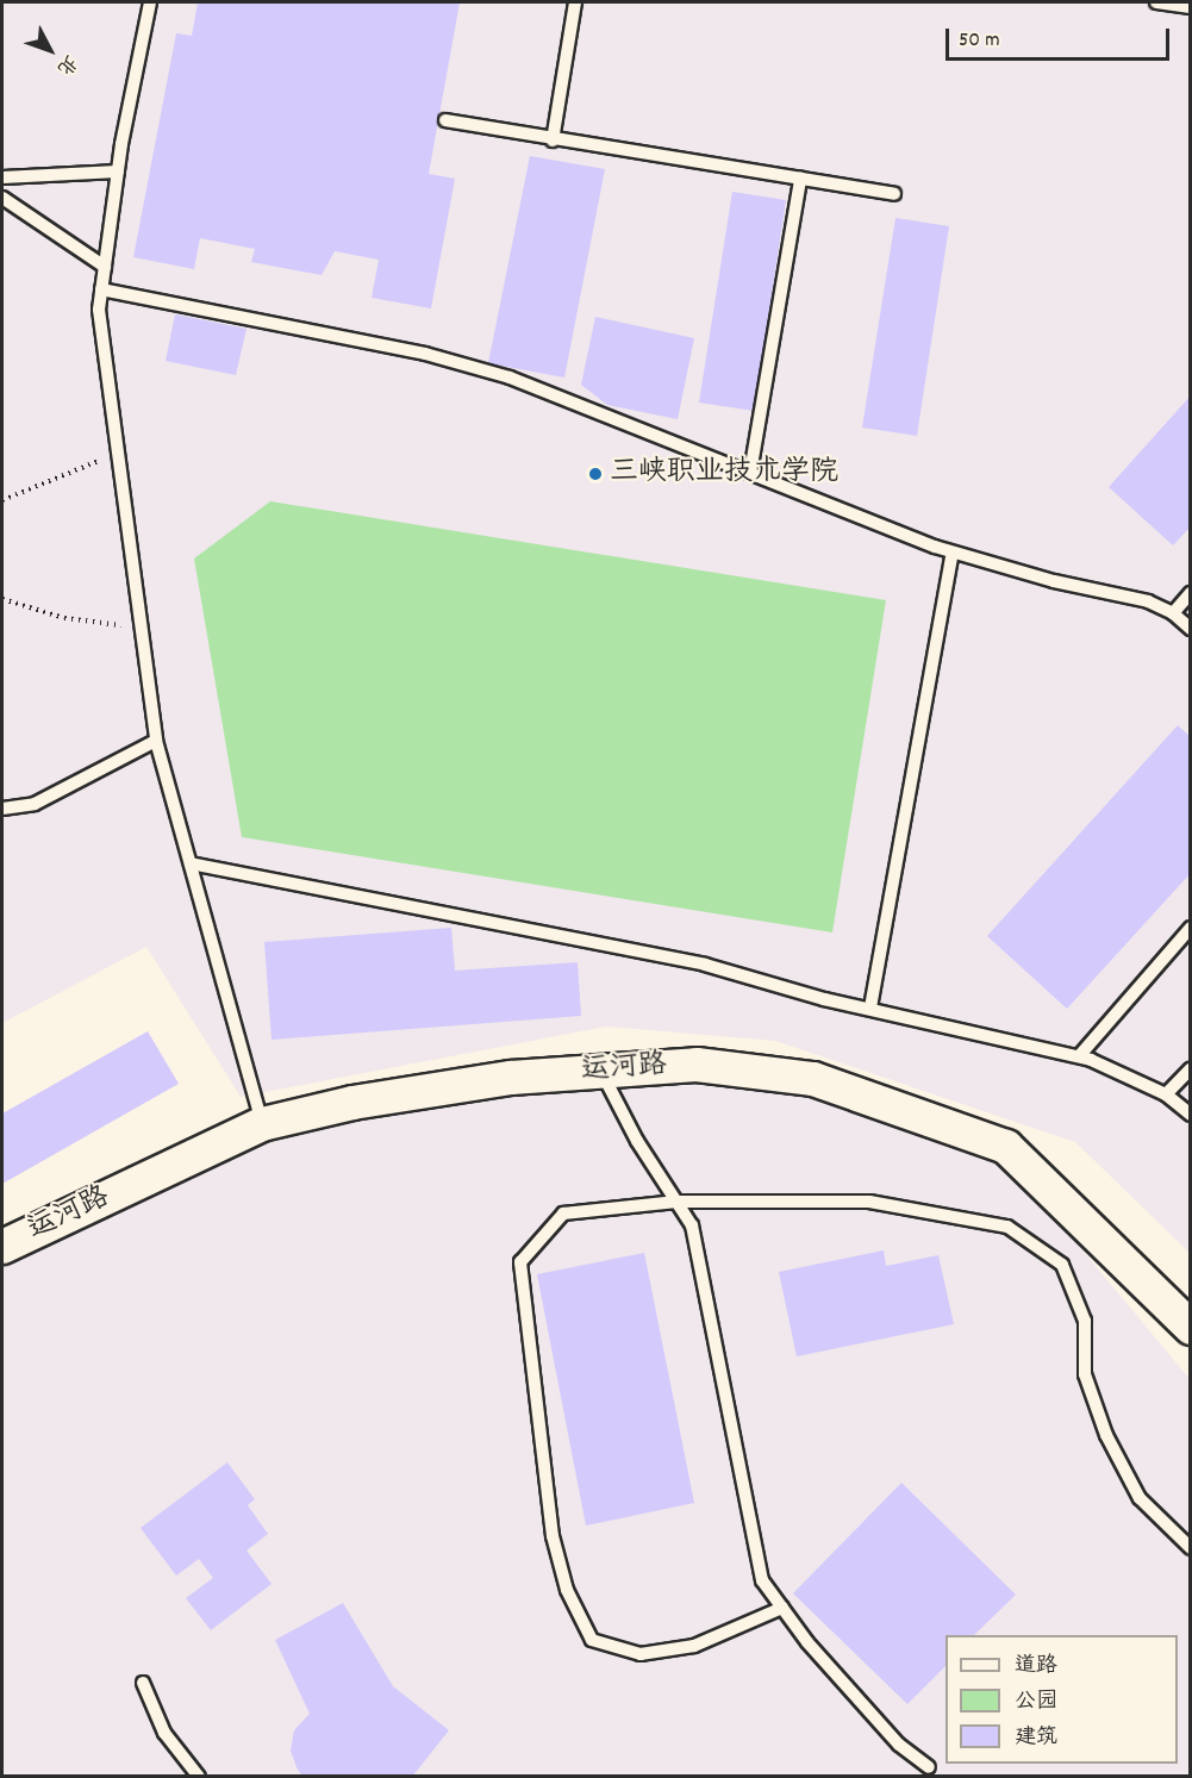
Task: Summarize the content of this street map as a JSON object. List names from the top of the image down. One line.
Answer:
{"streets":{"street":["运河路"]},"places":["三峡职业技术学院"],"legend":["道路","公园","建筑"],"scale_bar":"50 m","north":"bottom right"}
